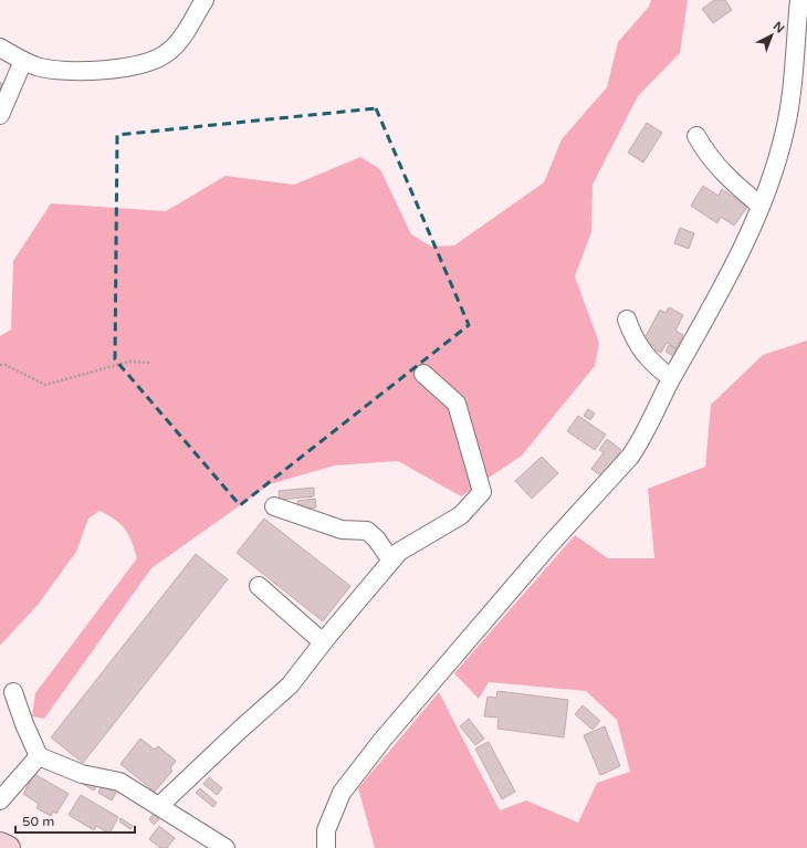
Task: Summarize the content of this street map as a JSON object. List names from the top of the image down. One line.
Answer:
{"scale_bar":"50 m","north":"top right"}
